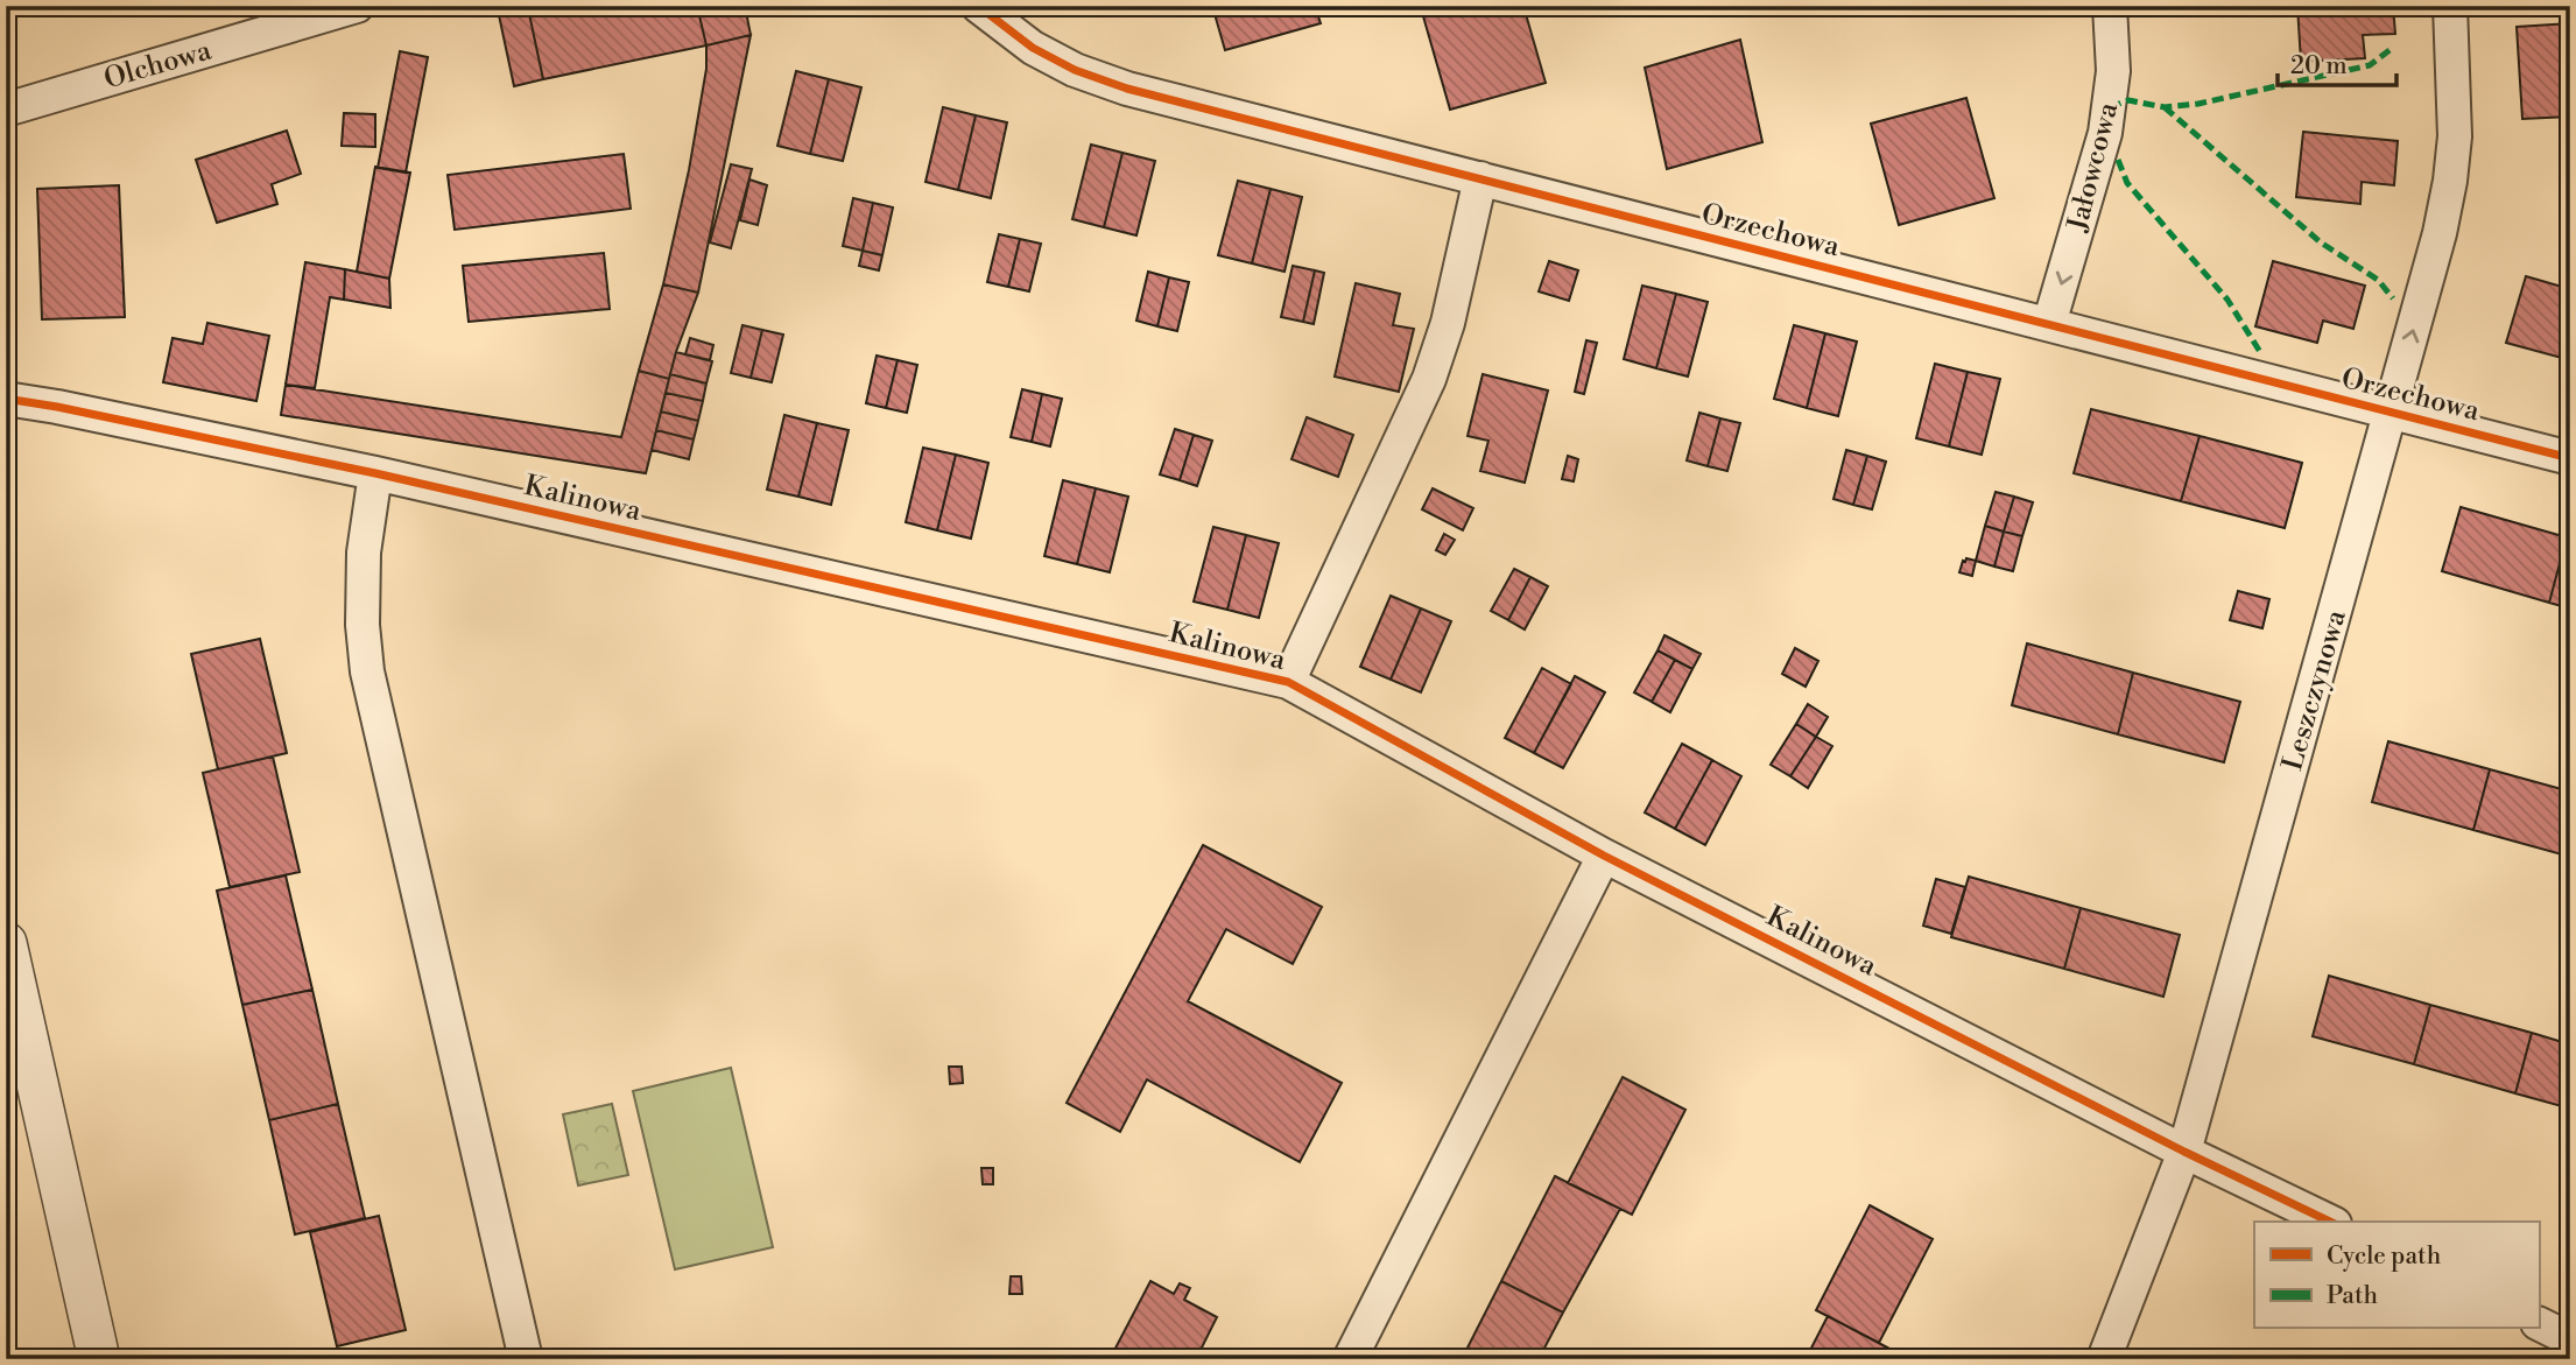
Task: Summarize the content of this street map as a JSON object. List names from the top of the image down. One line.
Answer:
{"streets":{"street":["Olchowa","Jałowcowa","Orzechowa","Kalinowa","Leszczynowa"]},"crossings":[["Jałowcowa","Orzechowa"],["Orzechowa","Leszczynowa"],["Kalinowa","Leszczynowa"]],"one_way":["Jałowcowa"],"legend":["Cycle path","Path"],"scale_bar":"20 m"}
